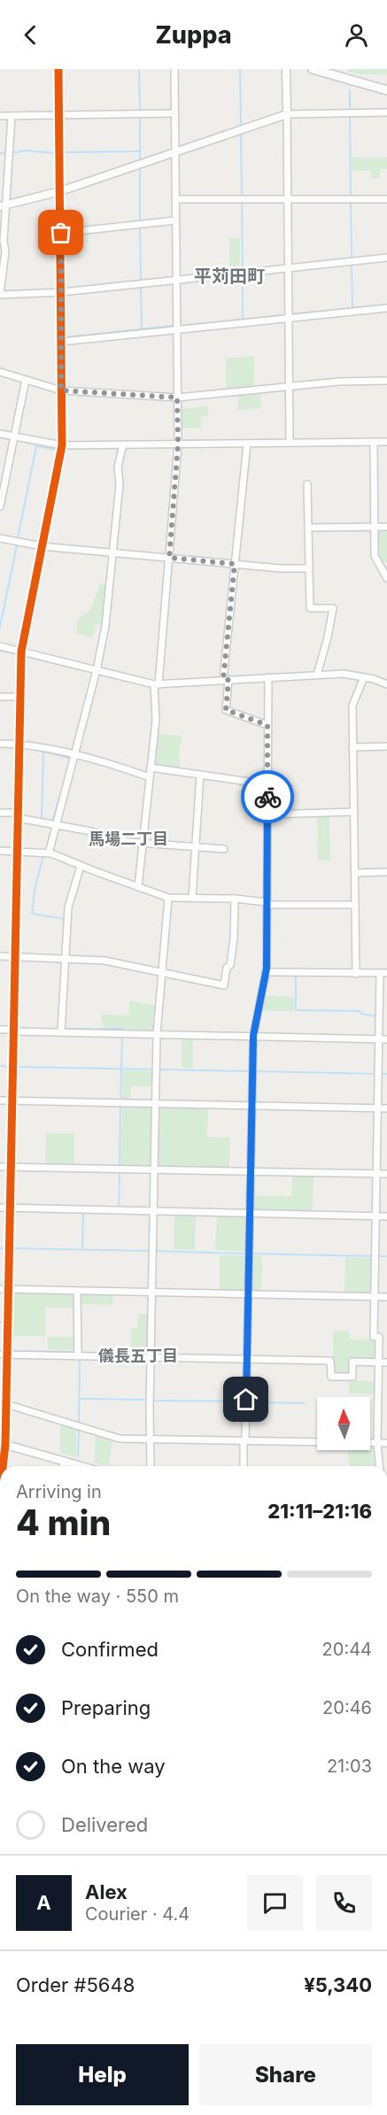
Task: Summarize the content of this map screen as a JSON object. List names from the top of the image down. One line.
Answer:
{"districts":["平苅田町","馬場二丁目","儀長五丁目"],"north":"top","page":{"header":"Zuppa","heading":["4 min","Arriving in","21:11–21:16"],"panel":["Alex","Courier · 4.4","Order #5648","¥5,340"],"bar":"On the way · 550 m","list":[["Confirmed","20:44"],["Preparing","20:46"],["On the way","21:03"],"Delivered"],"round":"A","buttons":["Help","Share"]}}
